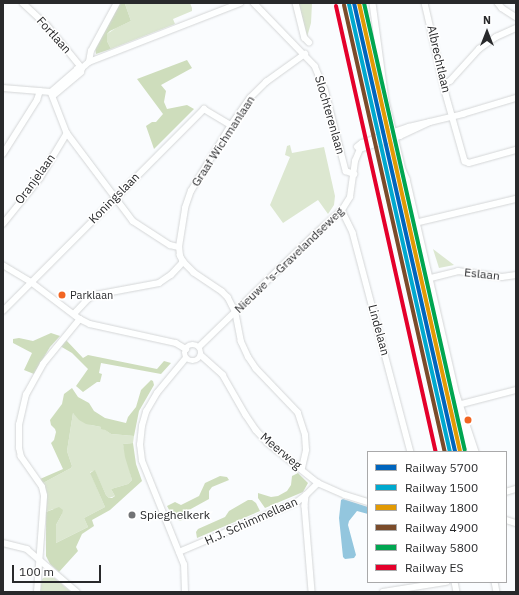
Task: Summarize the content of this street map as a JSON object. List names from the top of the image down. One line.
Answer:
{"streets":{"street":["Fortlaan","Albrechtlaan","Slochterenlaan","Graaf Wichmanlaan","Oranjelaan","Koningslaan","Nieuwe 's-Gravelandseweg","Eslaan","Lindelaan","Meerweg","H.J. Schimmellaan"]},"crossings":[["Slochterenlaan","Graaf Wichmanlaan"],["Slochterenlaan","Nieuwe 's-Gravelandseweg"],["Graaf Wichmanlaan","Koningslaan"],["Nieuwe 's-Gravelandseweg","Lindelaan"],["Nieuwe 's-Gravelandseweg","Meerweg"],["Meerweg","H.J. Schimmellaan"]],"places":["Parklaan","Spieghelkerk"],"lines":["rail line 5700","rail line 1800","rail line 5800","rail line 1500","rail line 4900","rail line ES"],"legend":["Railway 5700","Railway 1500","Railway 1800","Railway 4900","Railway 5800","Railway ES"],"scale_bar":"100 m","north":"top"}
